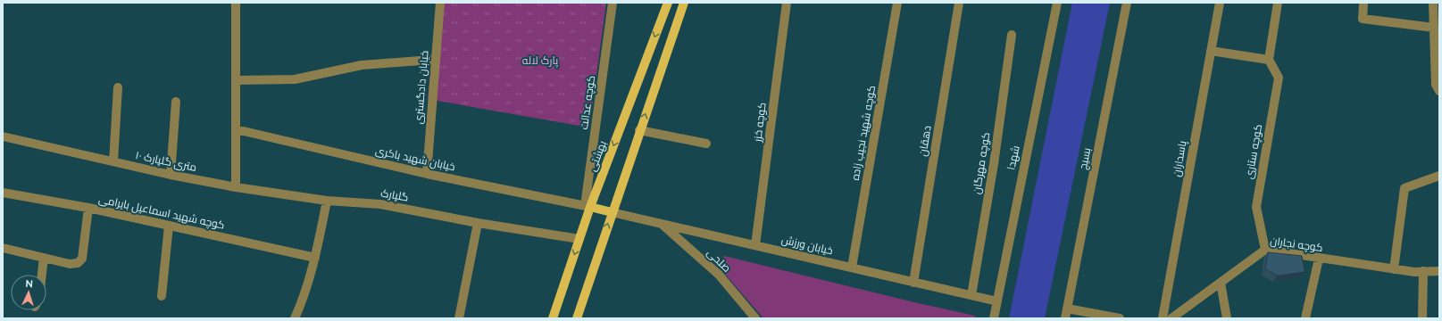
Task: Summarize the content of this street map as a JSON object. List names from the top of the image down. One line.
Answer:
{"streets":{"main road":["بهشتی"],"street":["خیابان دادگستری","کوچه عدالت","کوچه خزر","کوچه شهید نجیب زاده","دهقان","کوچه ستاری","شهدا","خیابان شهید باکری","بسیج","پاسداران","۱۰ متری گلپارک","کوچه مهرگان","گلپارک","کوچه شهید اسماعیل بایرامی","کوچه نجاران","خیابان ورزش","صلحی"]},"crossings":[["خیابان دادگستری","خیابان شهید باکری"],["کوچه عدالت","بهشتی"],["کوچه عدالت","خیابان شهید باکری"],["کوچه خزر","خیابان ورزش"],["کوچه شهید نجیب زاده","خیابان ورزش"],["دهقان","خیابان ورزش"],["کوچه ستاری","کوچه نجاران"],["بهشتی","خیابان شهید باکری"],["بهشتی","گلپارک"],["شهدا","خیابان ورزش"],["۱۰ متری گلپارک","گلپارک"],["کوچه مهرگان","خیابان ورزش"],["خیابان ورزش","صلحی"]],"parks":["پارک لاله"],"north":"top"}
